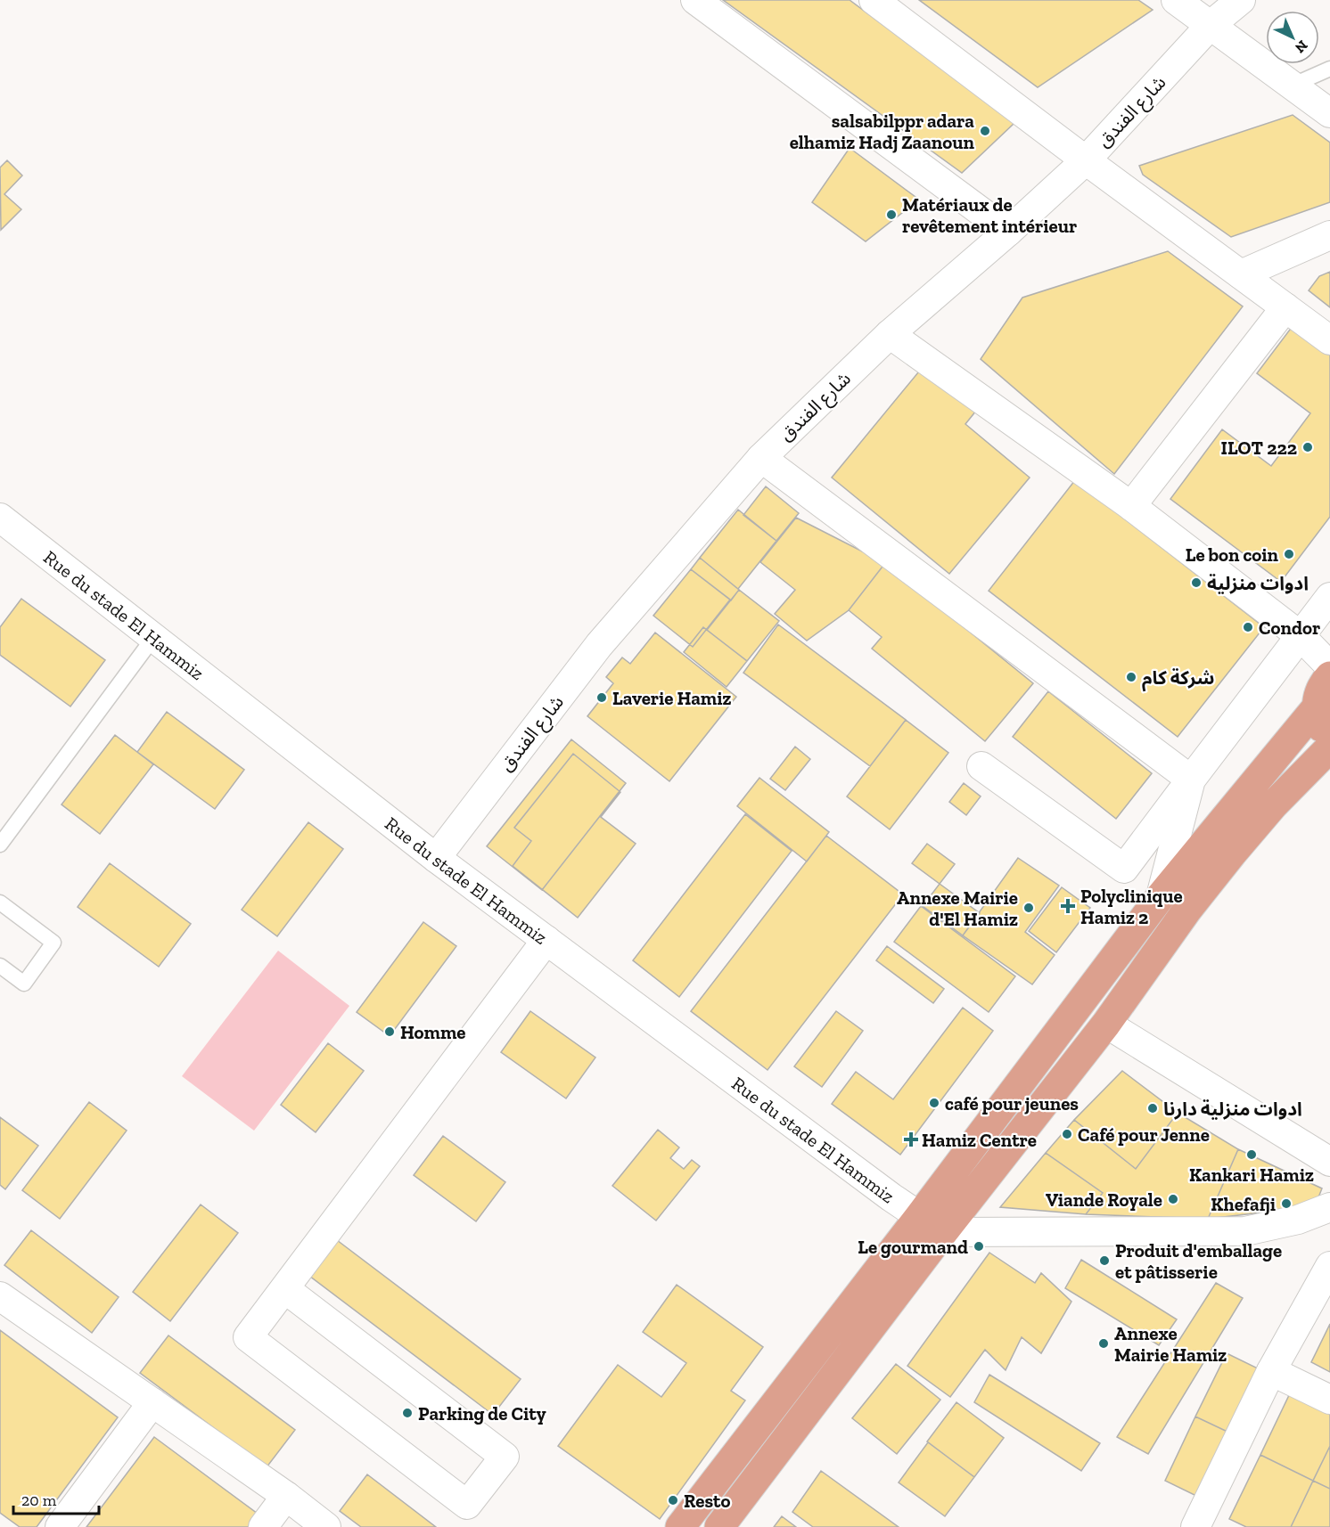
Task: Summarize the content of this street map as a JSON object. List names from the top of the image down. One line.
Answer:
{"streets":{"street":["شارع الفندق","Rue du stade El Hammiz"]},"crossings":[["شارع الفندق","Rue du stade El Hammiz"]],"places":{"other":["salsabilppr adara elhamiz Hadj Zaanoun","Matériaux de revêtement intérieur","ILOT 222","Le bon coin","ادوات منزلية","Condor","شركة كام","Laverie Hamiz","Annexe Mairie d'El Hamiz","Homme","café pour jeunes","ادوات منزلية دارنا","Café pour Jenne","Kankari Hamiz","Viande Royale","Khefafji","Le gourmand","Produit d'emballage et pâtisserie","Annexe Mairie Hamiz","Parking de City","Resto"],"health":["Polyclinique Hamiz 2","Hamiz Centre"]},"scale_bar":"20 m","north":"bottom right"}
